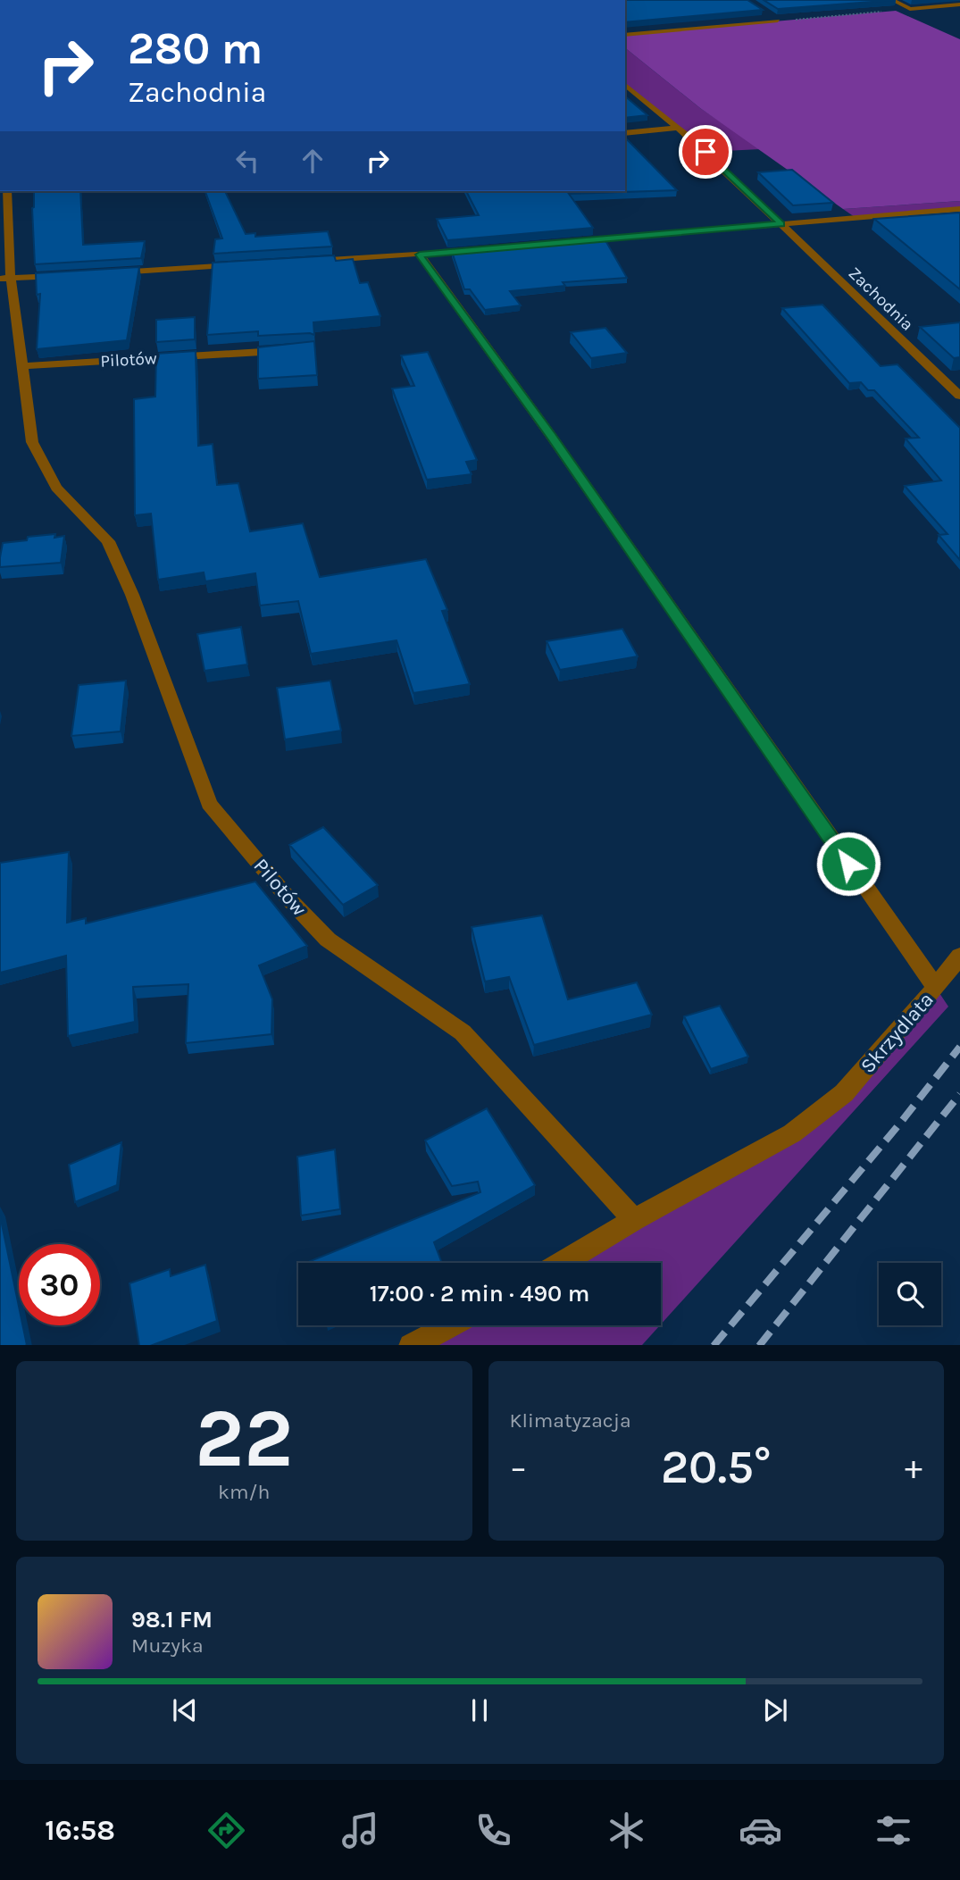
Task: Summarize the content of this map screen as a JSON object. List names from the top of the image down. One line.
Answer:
{"streets":{"street":["Zachodnia","Pilotów","Skrzydlata"]},"crossings":[["Pilotów","Skrzydlata"]],"page":{"turn":["280 m","Zachodnia"],"limit":"30","trip":"17:00 · 2 min · 490 m","tile":[["22","km/h"],"Klimatyzacja"],"heat":["−","20.5°","+"],"song":["98.1 FM","Muzyka"],"tabs":"16:58"}}
